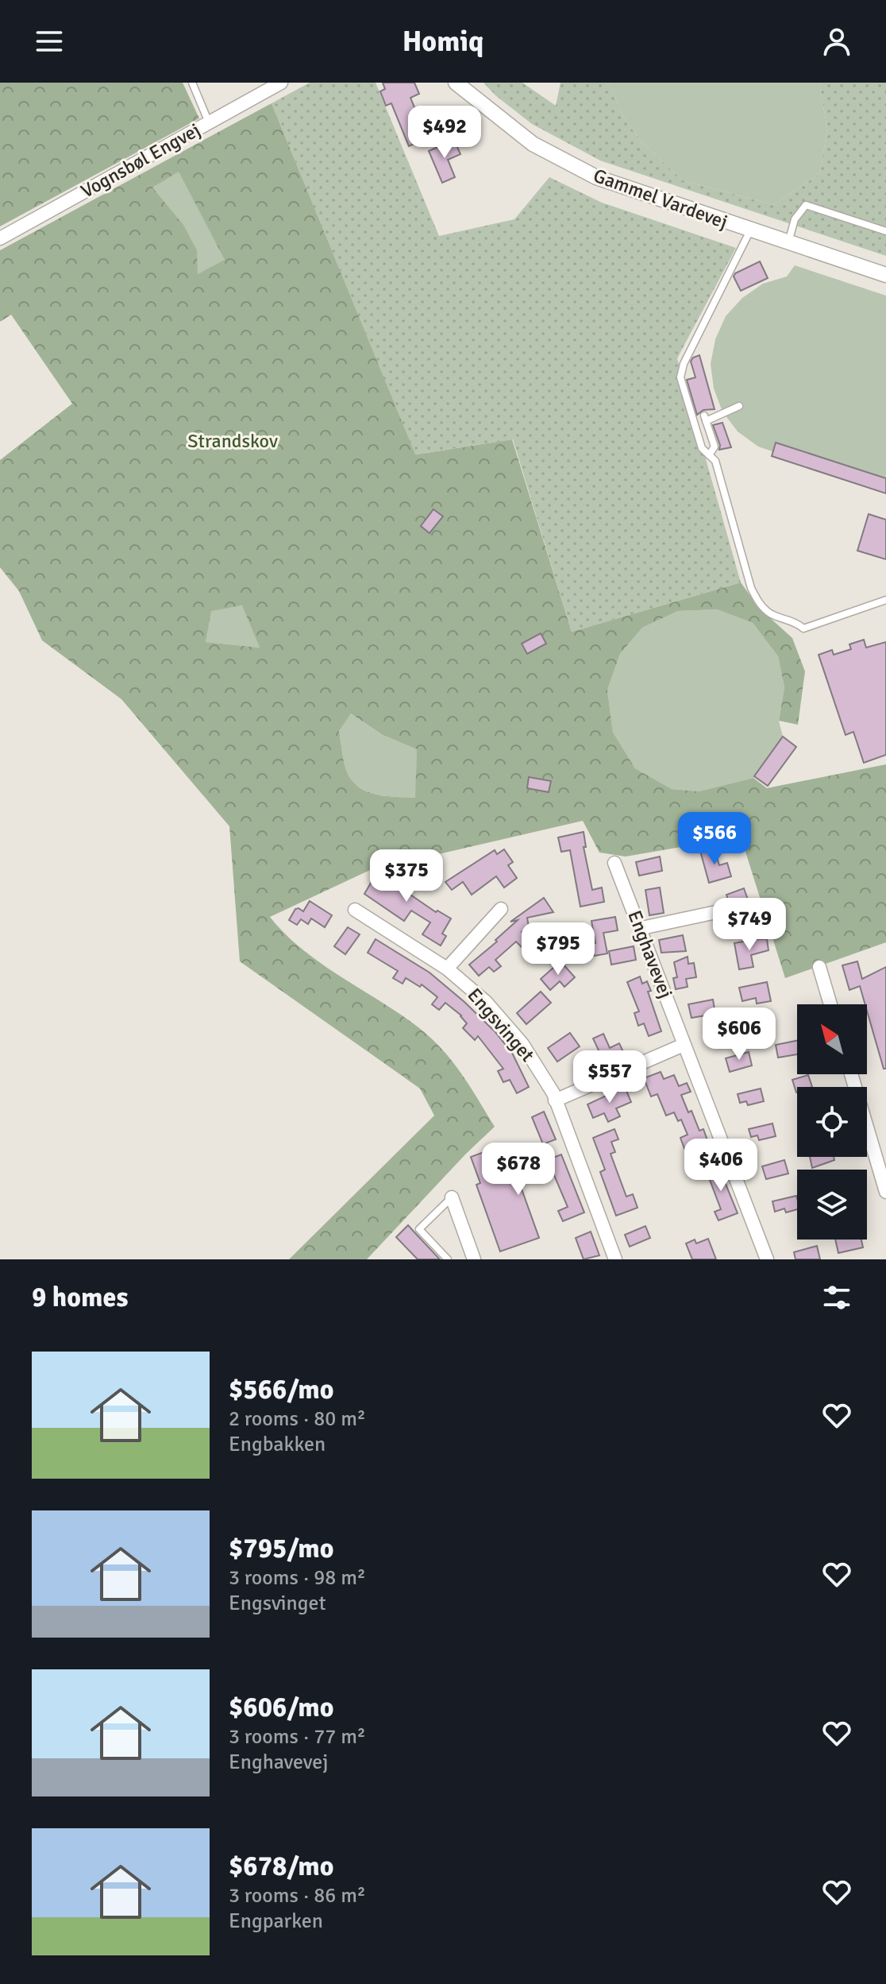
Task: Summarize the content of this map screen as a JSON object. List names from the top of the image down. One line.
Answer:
{"streets":{"street":["Vognsbøl Engvej","Gammel Vardevej","Enghavevej","Engsvinget"]},"parks":["Strandskov"],"north":"top left","page":{"header":"Homiq","price":["$492","$566","$375","$749","$795","$606","$557","$406","$678"],"heading":"9 homes","list":[{"name":"$566/mo","note":"2 rooms · 80 m² · Engbakken"},{"name":"$795/mo","note":"3 rooms · 98 m² · Engsvinget"},{"name":"$606/mo","note":"3 rooms · 77 m² · Enghavevej"},{"name":"$678/mo","note":"3 rooms · 86 m² · Engparken"}]}}
